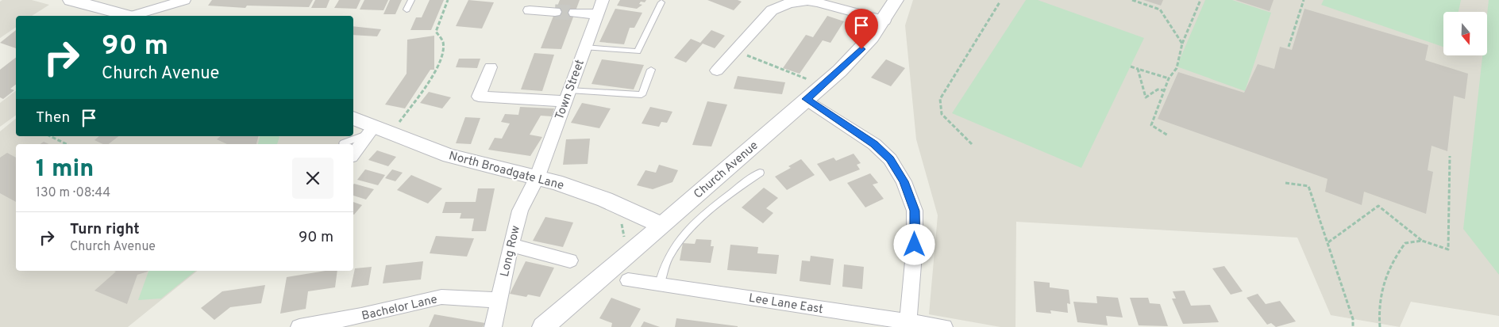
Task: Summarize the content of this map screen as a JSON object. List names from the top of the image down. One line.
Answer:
{"streets":{"street":["Town Street","Church Avenue","North Broadgate Lane","Long Row","Lee Lane East","Bachelor Lane"]},"crossings":[["Town Street","North Broadgate Lane"],["Town Street","Long Row"],["Church Avenue","North Broadgate Lane"],["North Broadgate Lane","Long Row"],["Long Row","Bachelor Lane"]],"north":"bottom","page":{"turn":["90 m","Church Avenue"],"then":"Then","heading":["1 min","130 m · 08:44"],"list":[{"name":"Turn right","note":"Church Avenue","value":"90 m"}]}}
